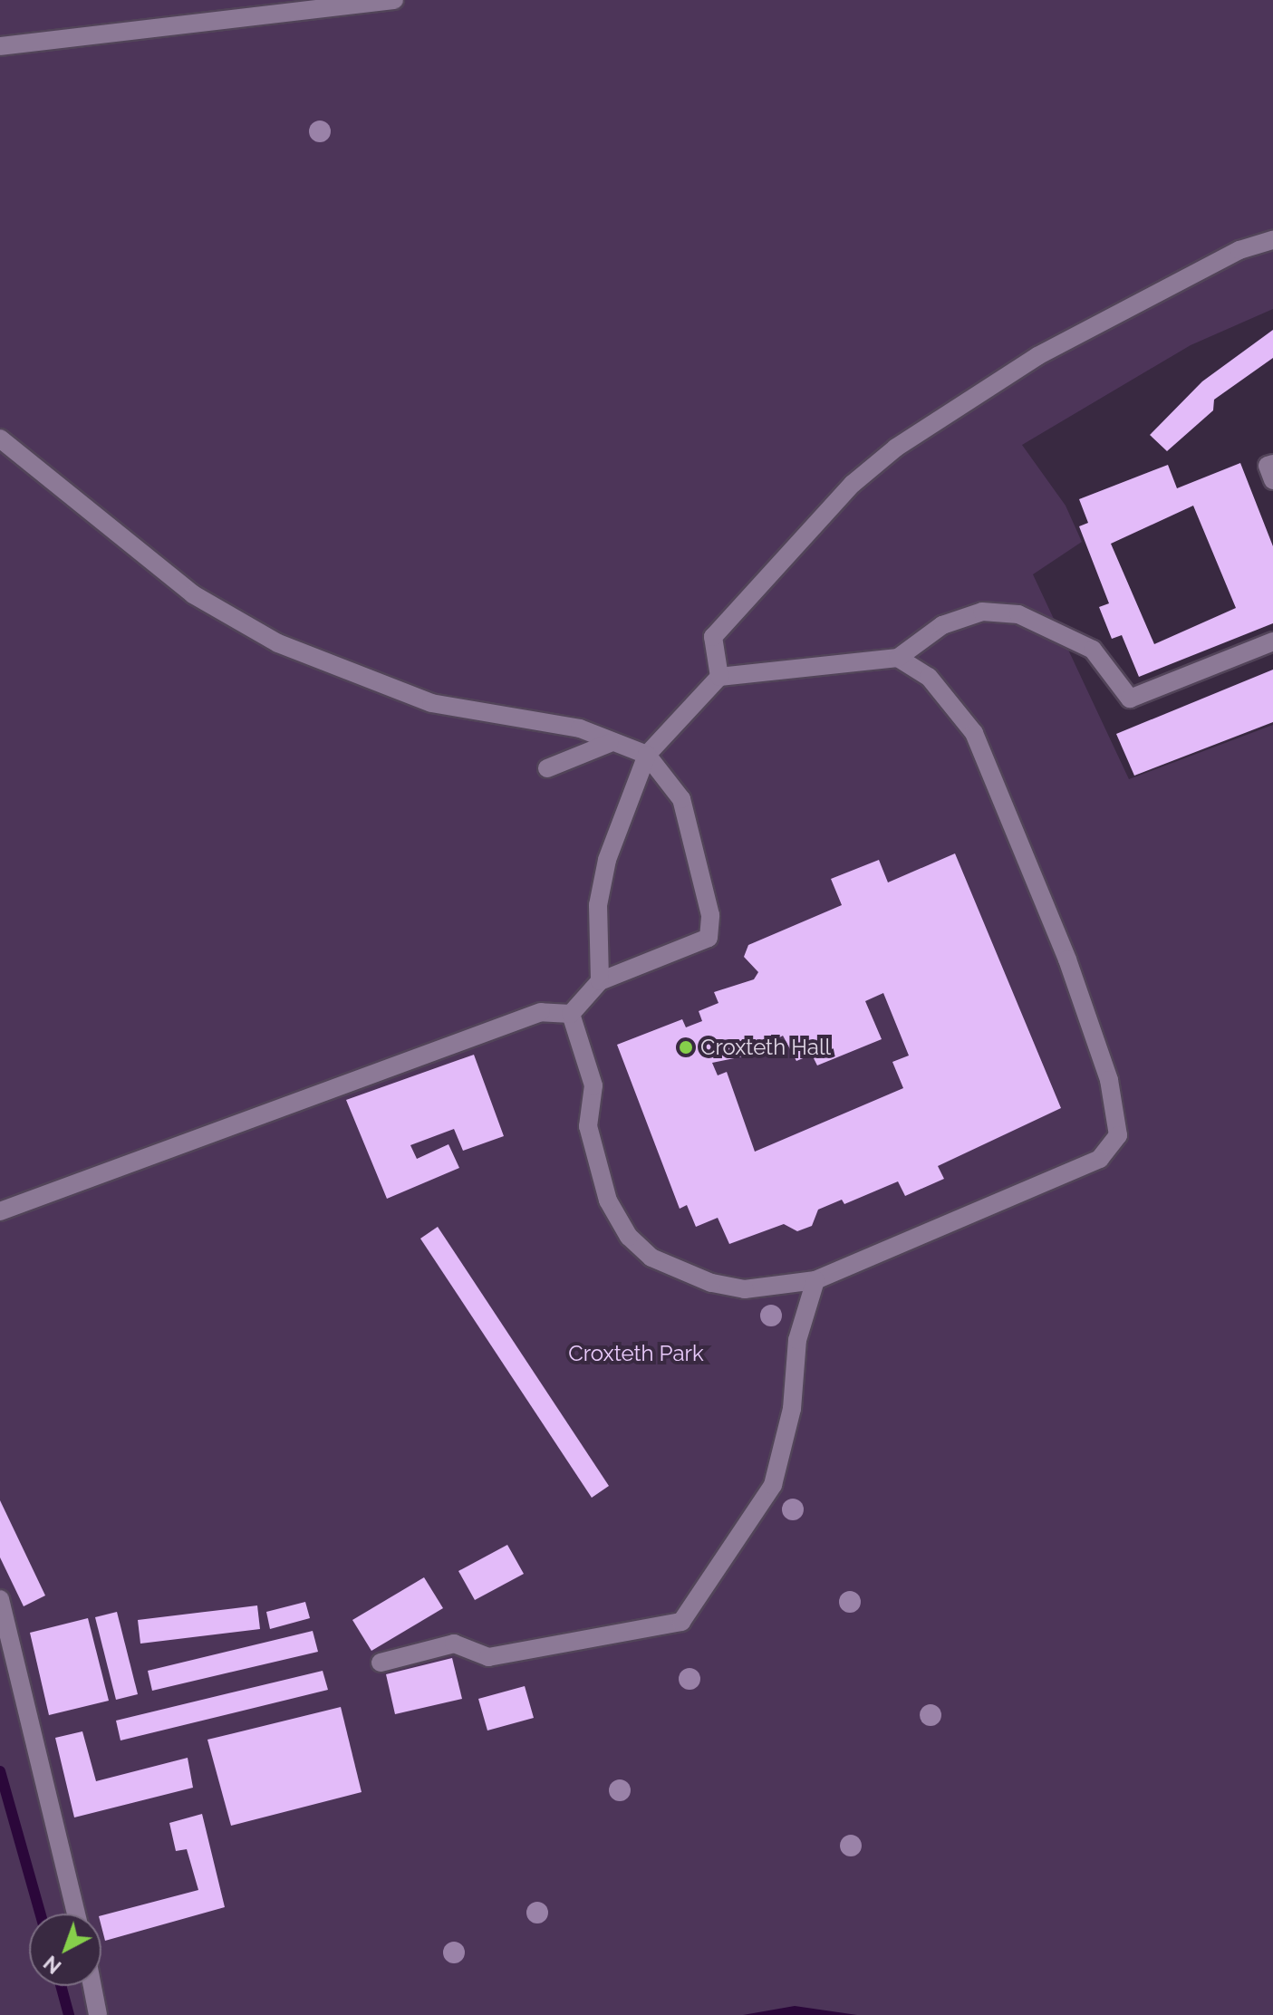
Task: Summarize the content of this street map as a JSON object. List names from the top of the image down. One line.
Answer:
{"parks":["Croxteth Park"],"places":["Croxteth Hall"],"north":"bottom left"}
